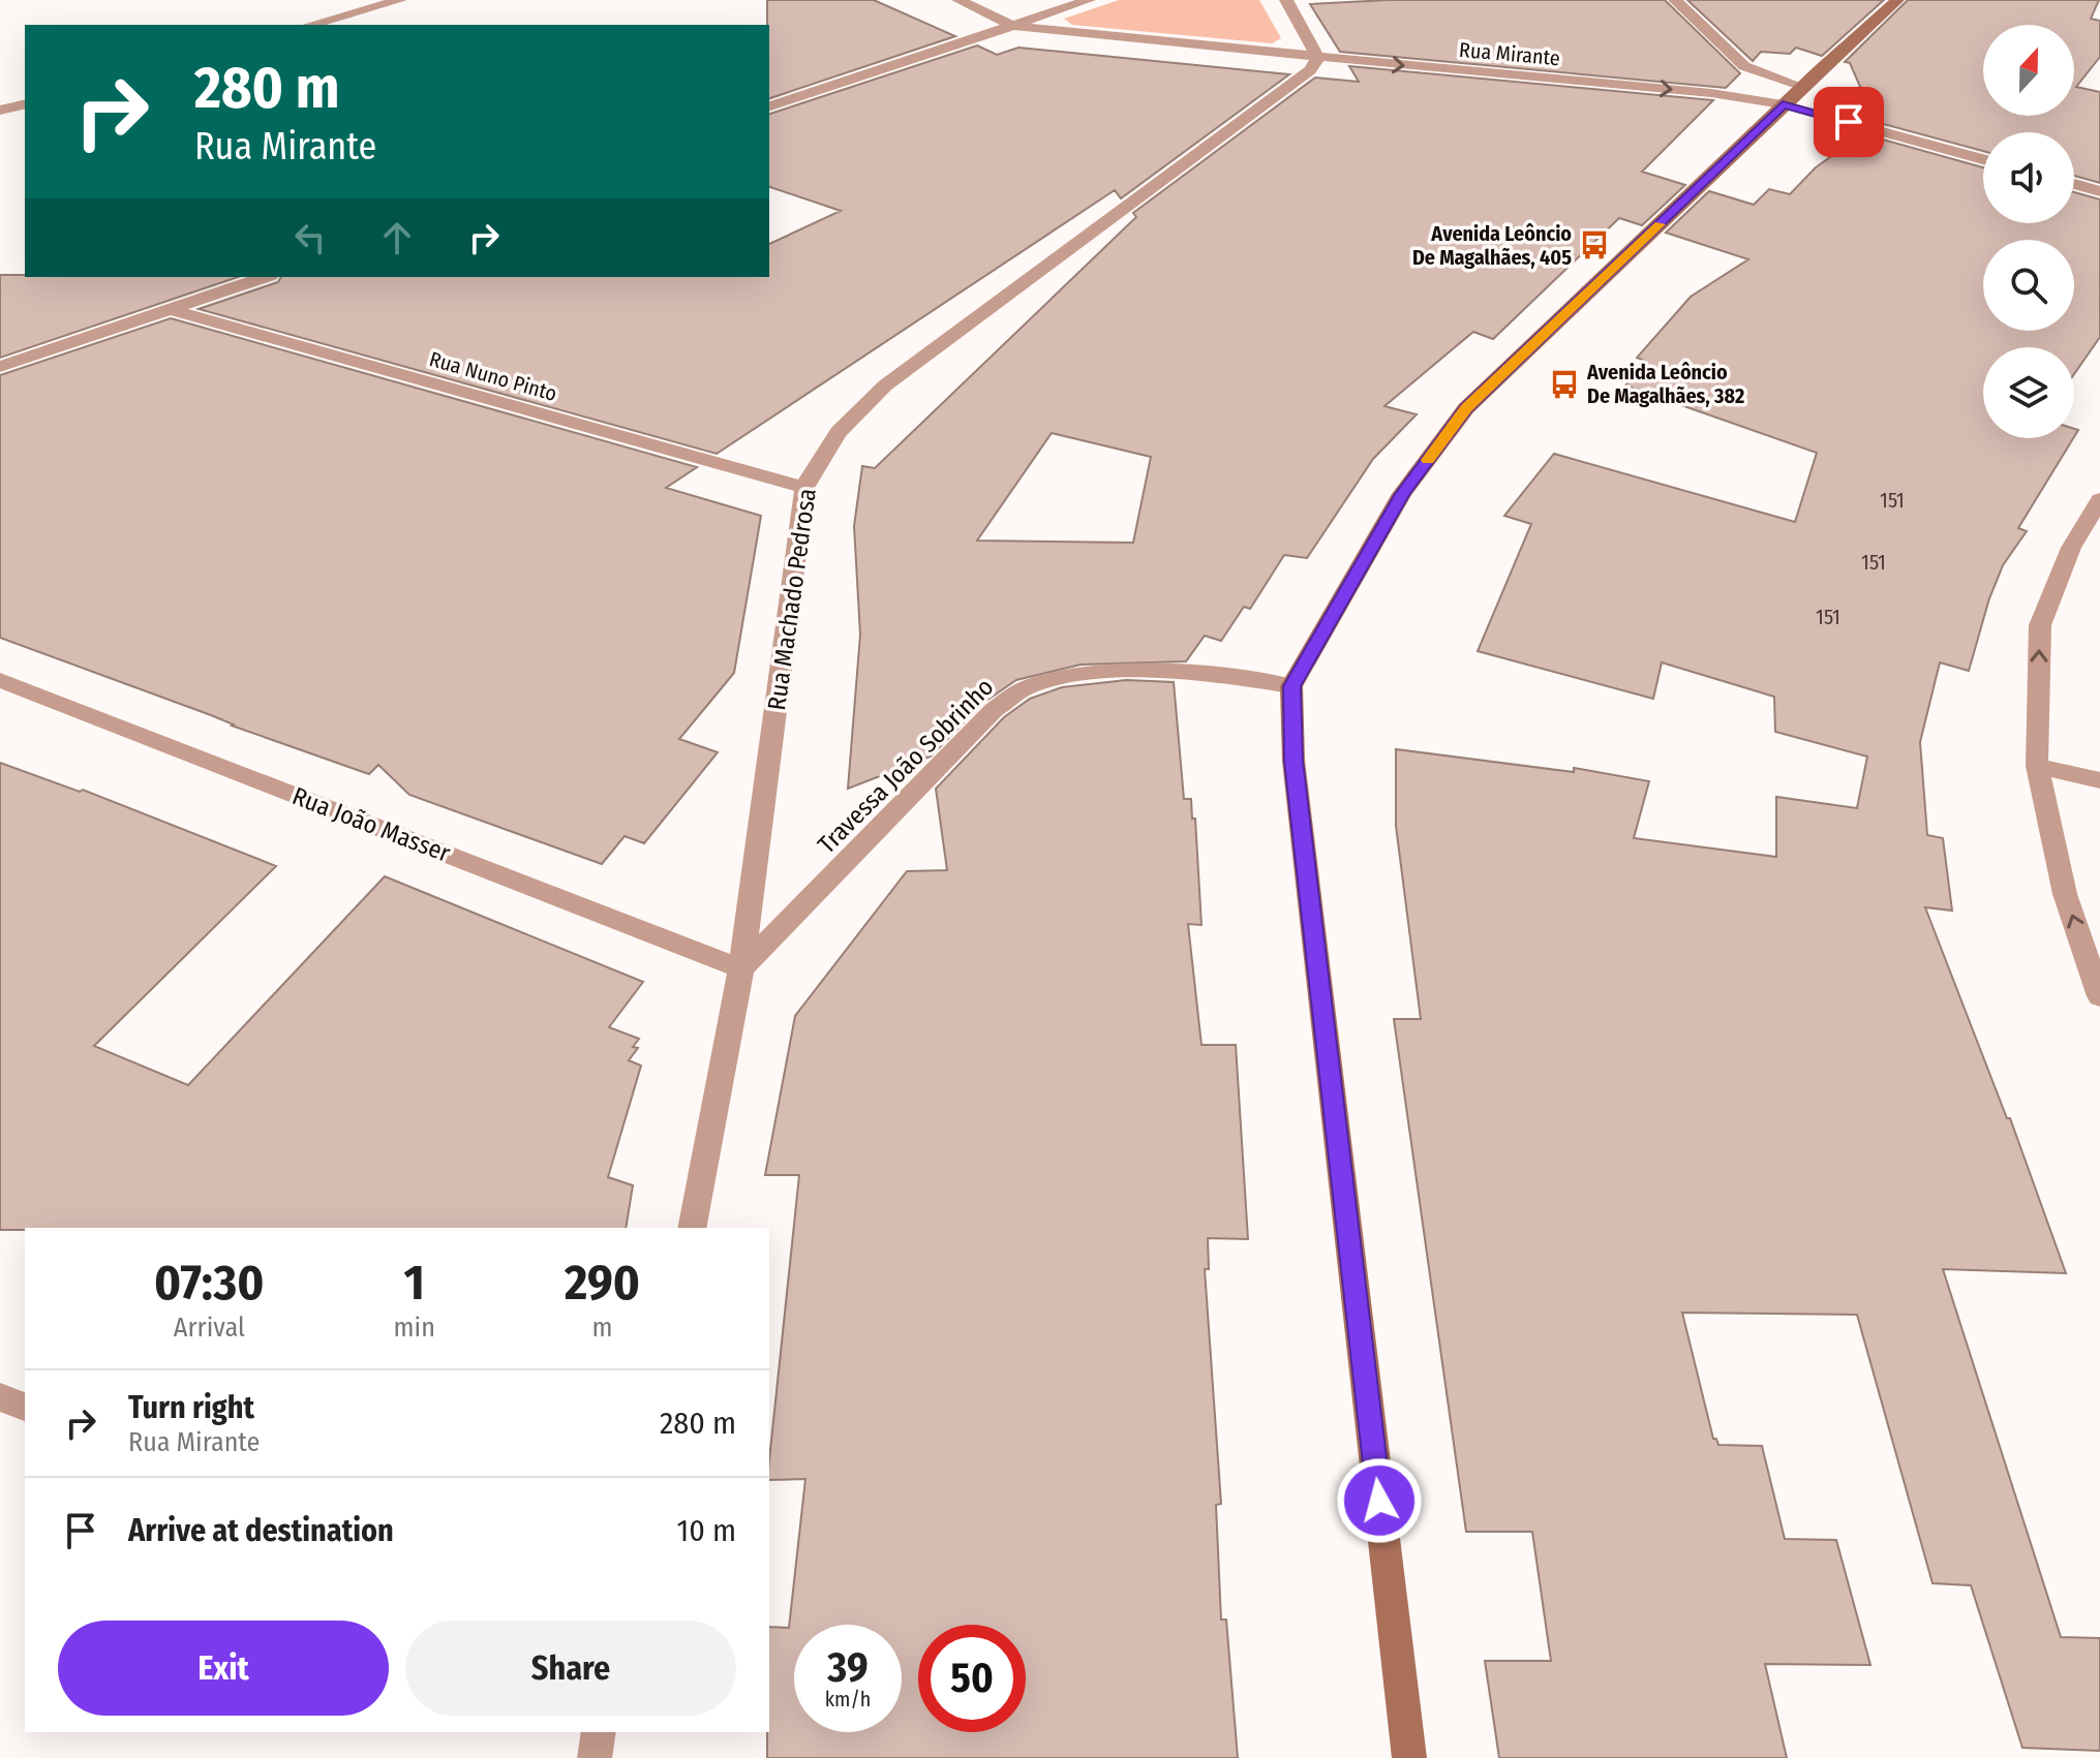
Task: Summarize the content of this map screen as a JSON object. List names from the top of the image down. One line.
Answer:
{"streets":{"street":["Rua Mirante","Rua Nuno Pinto","Rua Machado Pedrosa","Travessa João Sobrinho","Rua João Masser"]},"crossings":[["Rua Mirante","Rua Machado Pedrosa"],["Rua Nuno Pinto","Rua Machado Pedrosa"],["Rua Machado Pedrosa","Travessa João Sobrinho"],["Rua Machado Pedrosa","Rua João Masser"],["Travessa João Sobrinho","Rua João Masser"]],"one_way":["Rua Mirante"],"places":{"bus stop":["Avenida Leôncio De Magalhães, 405","Avenida Leôncio De Magalhães, 382"]},"house_numbers":["151","151","151"],"north":"top","page":{"turn":["280 m","Rua Mirante"],"eta":["07:30","Arrival","1","min","290","m"],"list":[{"name":"Turn right","note":"Rua Mirante","value":"280 m"},{"name":"Arrive at destination","value":"10 m"}],"buttons":["Exit","Share"],"speed":"39 km/h","limit":"50"}}
